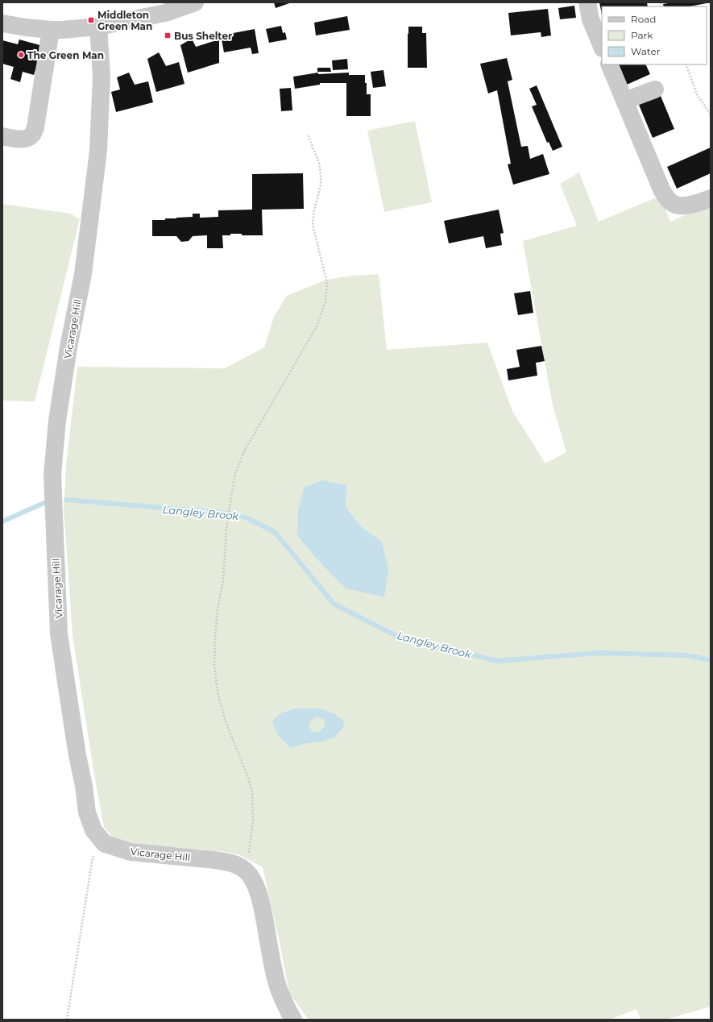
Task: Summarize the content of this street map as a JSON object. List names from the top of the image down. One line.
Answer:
{"streets":{"street":["Vicarage Hill"]},"water":["Langley Brook"],"places":{"transit":["Middleton Green Man","Bus Shelter"],"other":["The Green Man"]},"legend":["Road","Park","Water"]}
